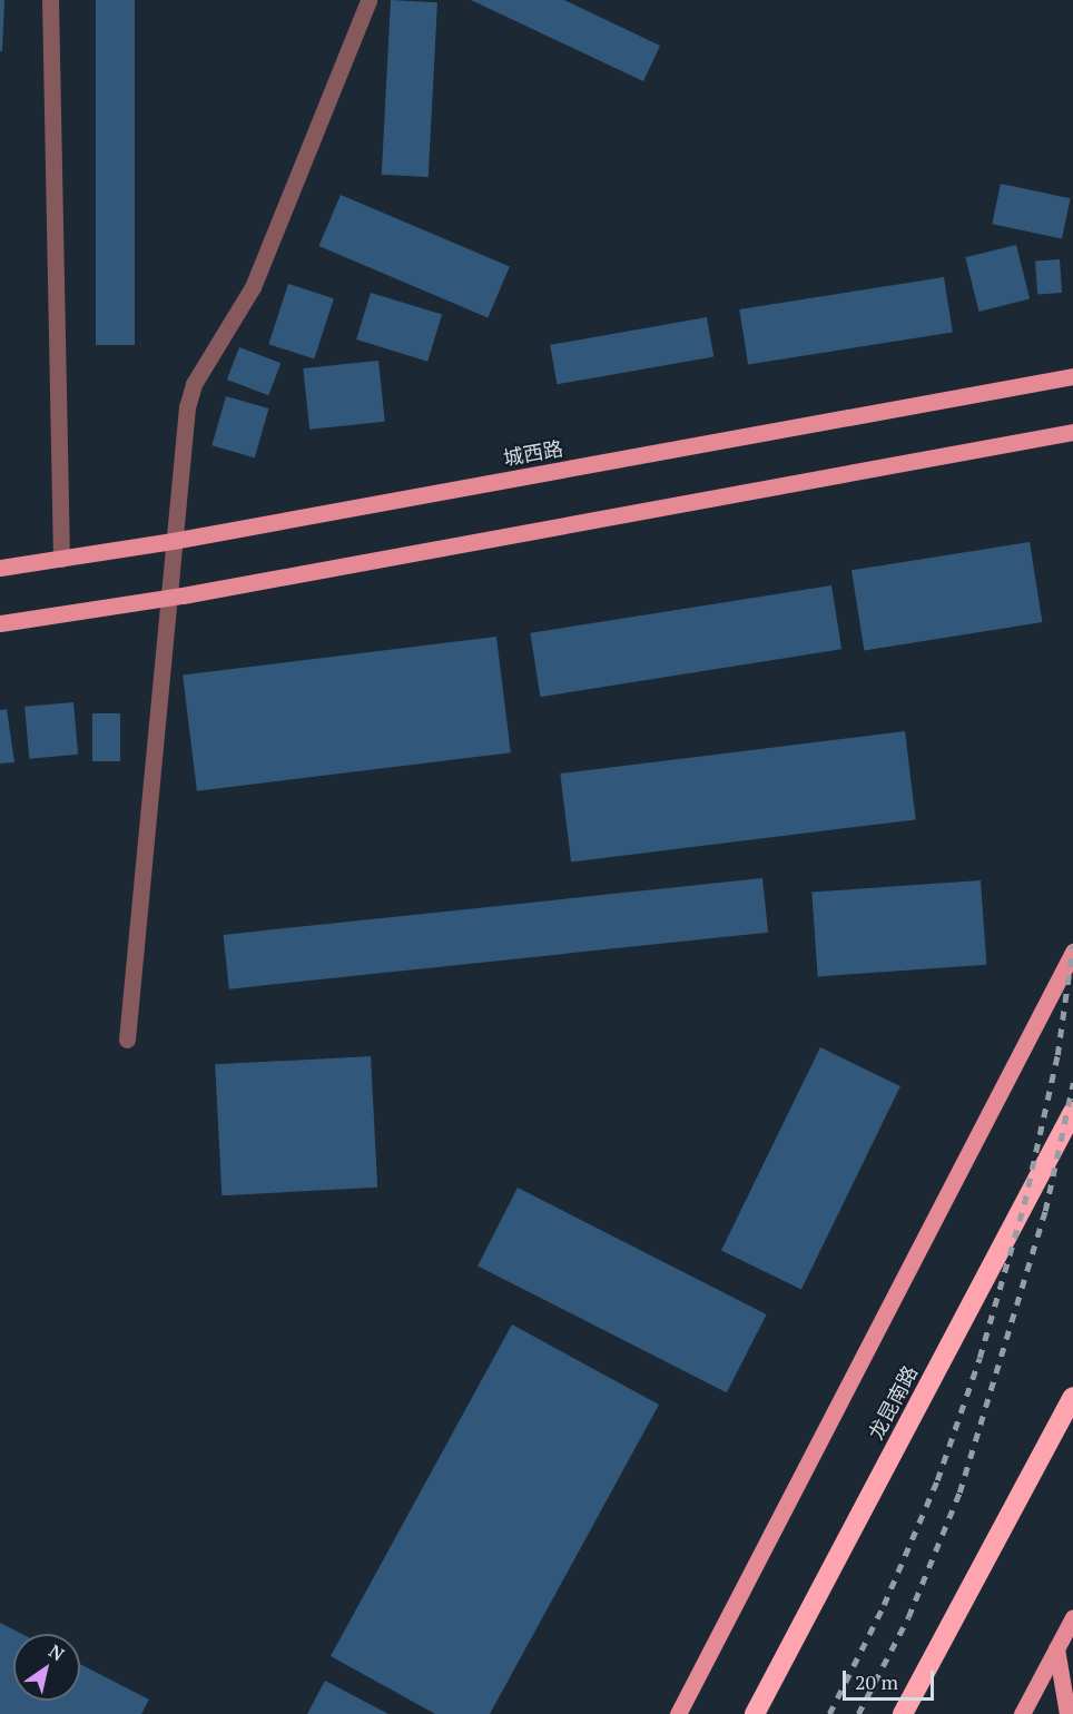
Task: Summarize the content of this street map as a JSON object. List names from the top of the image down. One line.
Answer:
{"streets":{"highway":["龙昆南路"],"main road":["城西路"]},"scale_bar":"20 m","north":"top right"}
